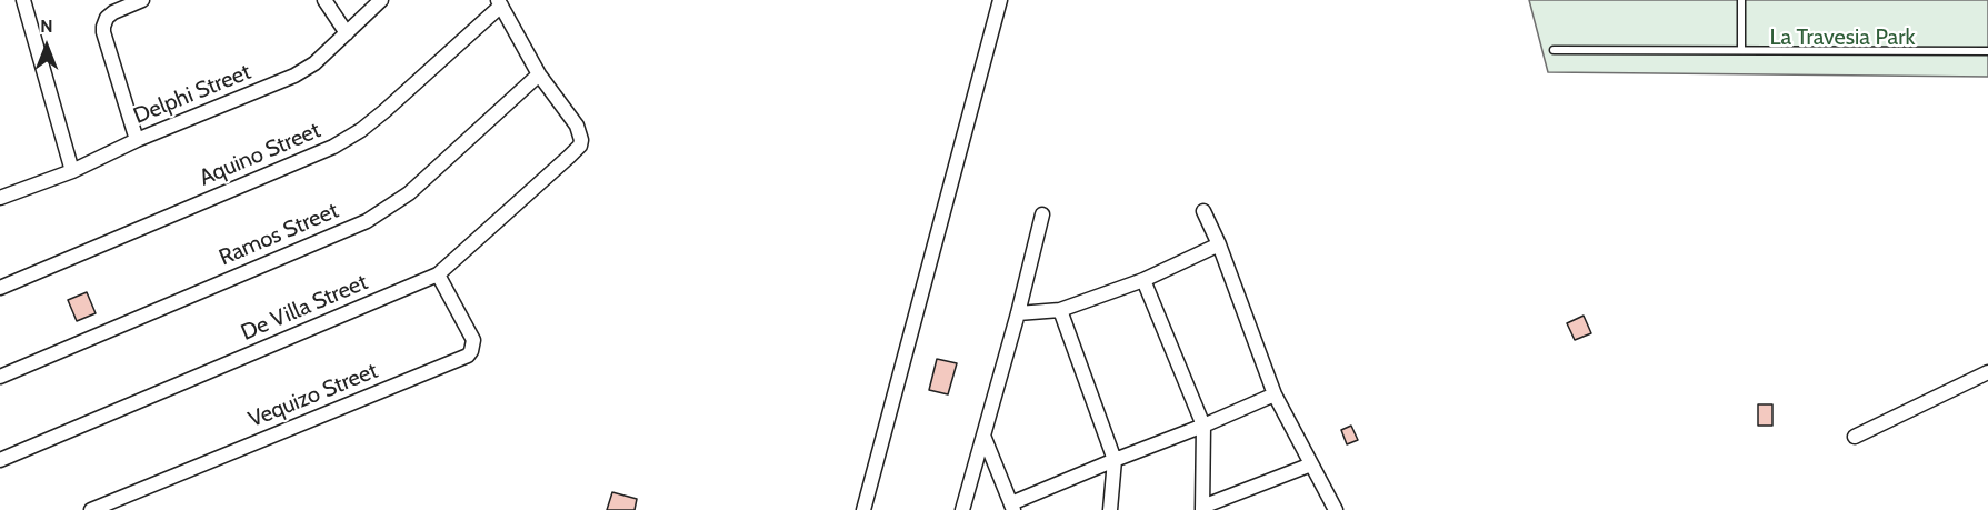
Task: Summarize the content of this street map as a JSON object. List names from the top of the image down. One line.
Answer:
{"streets":{"street":["Delphi Street","Aquino Street","Ramos Street","De Villa Street","Vequizo Street"]},"crossings":[["Ramos Street","De Villa Street"],["De Villa Street","Vequizo Street"]],"parks":["La Travesia Park"],"north":"top"}
